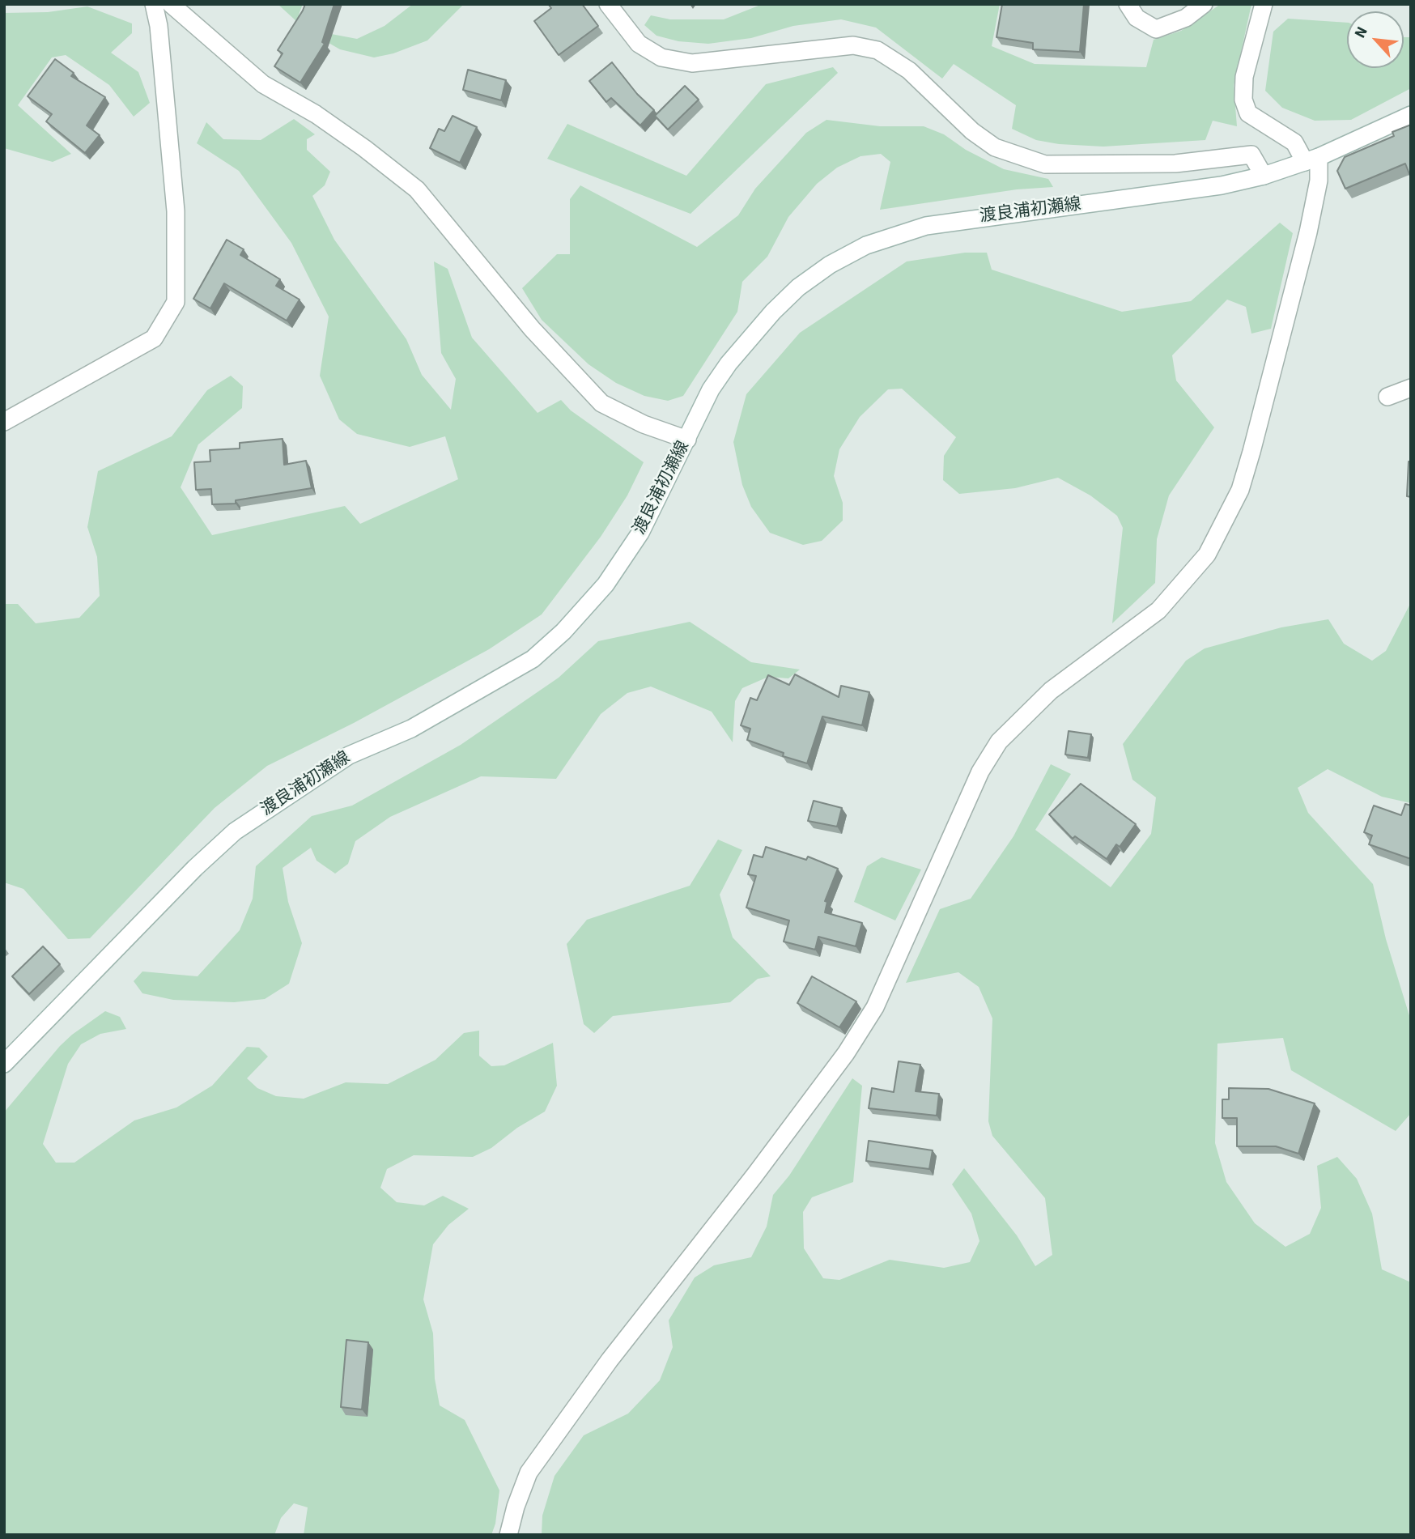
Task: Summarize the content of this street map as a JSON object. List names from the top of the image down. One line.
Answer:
{"streets":{"street":["渡良浦初瀬線"]},"north":"top left"}
